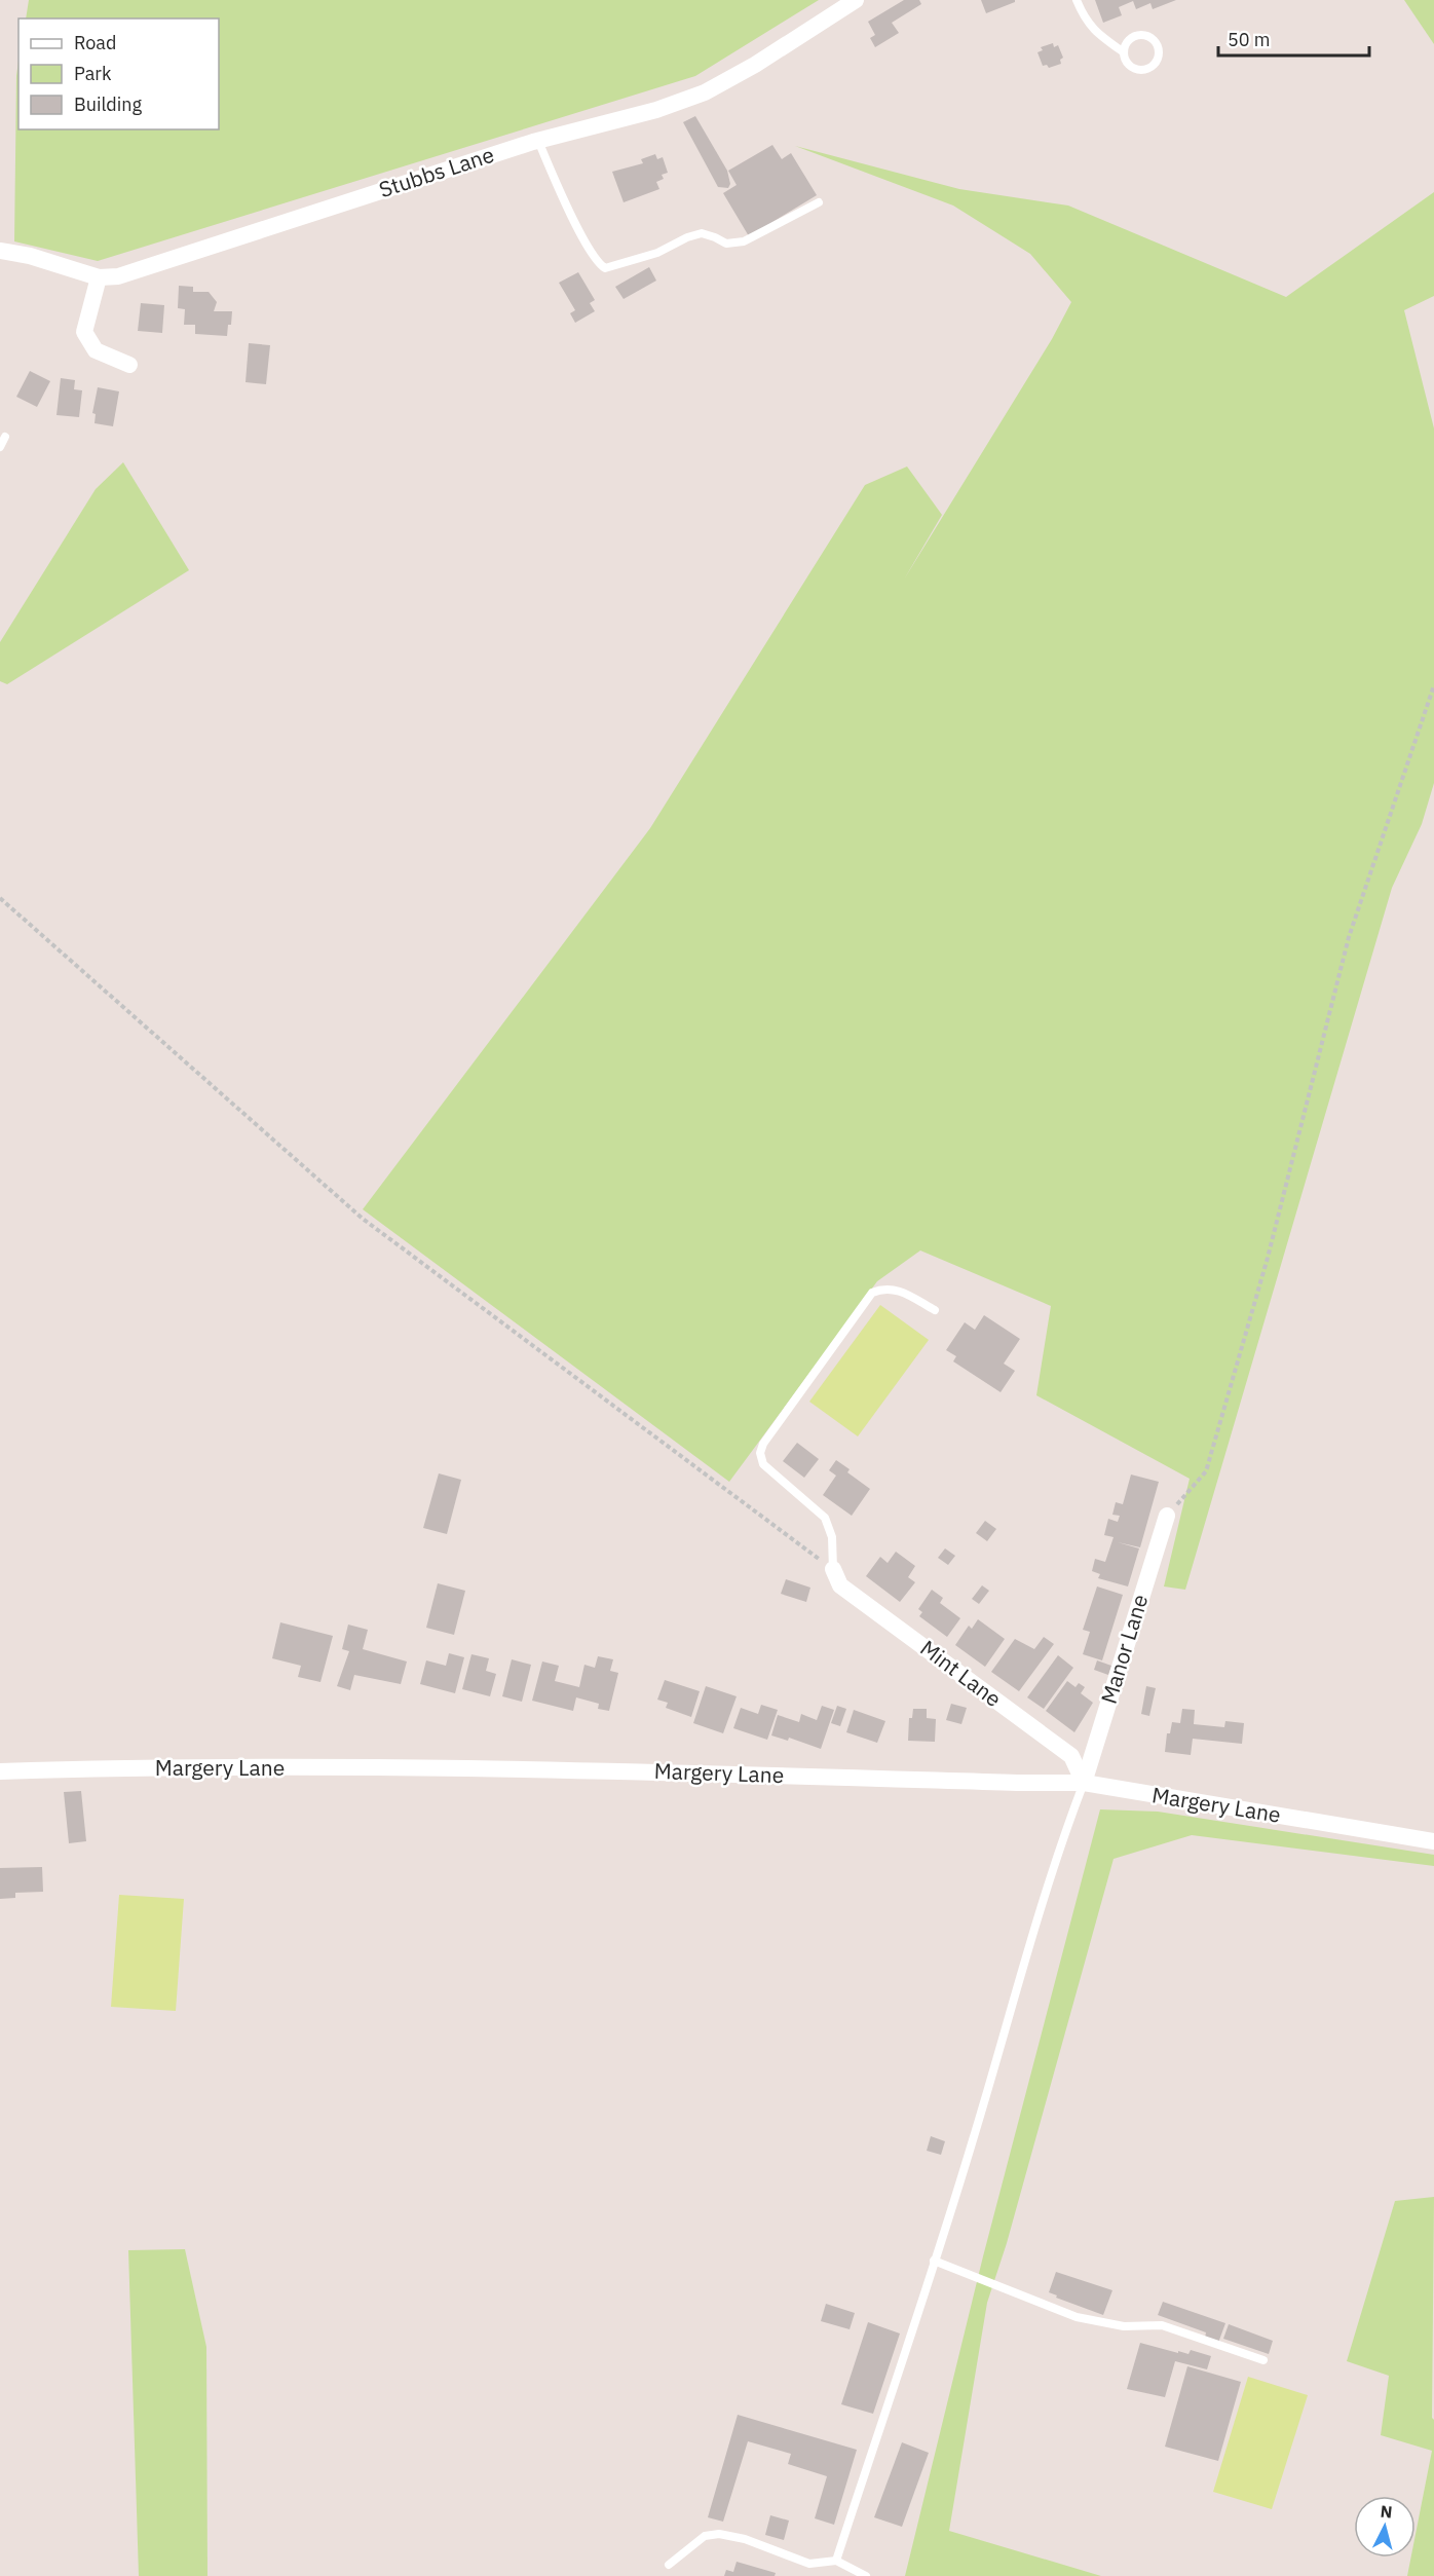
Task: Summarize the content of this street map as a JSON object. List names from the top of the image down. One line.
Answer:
{"streets":{"street":["Stubbs Lane","Manor Lane","Mint Lane","Margery Lane"]},"crossings":[["Manor Lane","Mint Lane"],["Manor Lane","Margery Lane"],["Mint Lane","Margery Lane"]],"legend":["Road","Park","Building"],"scale_bar":"50 m","north":"top"}
